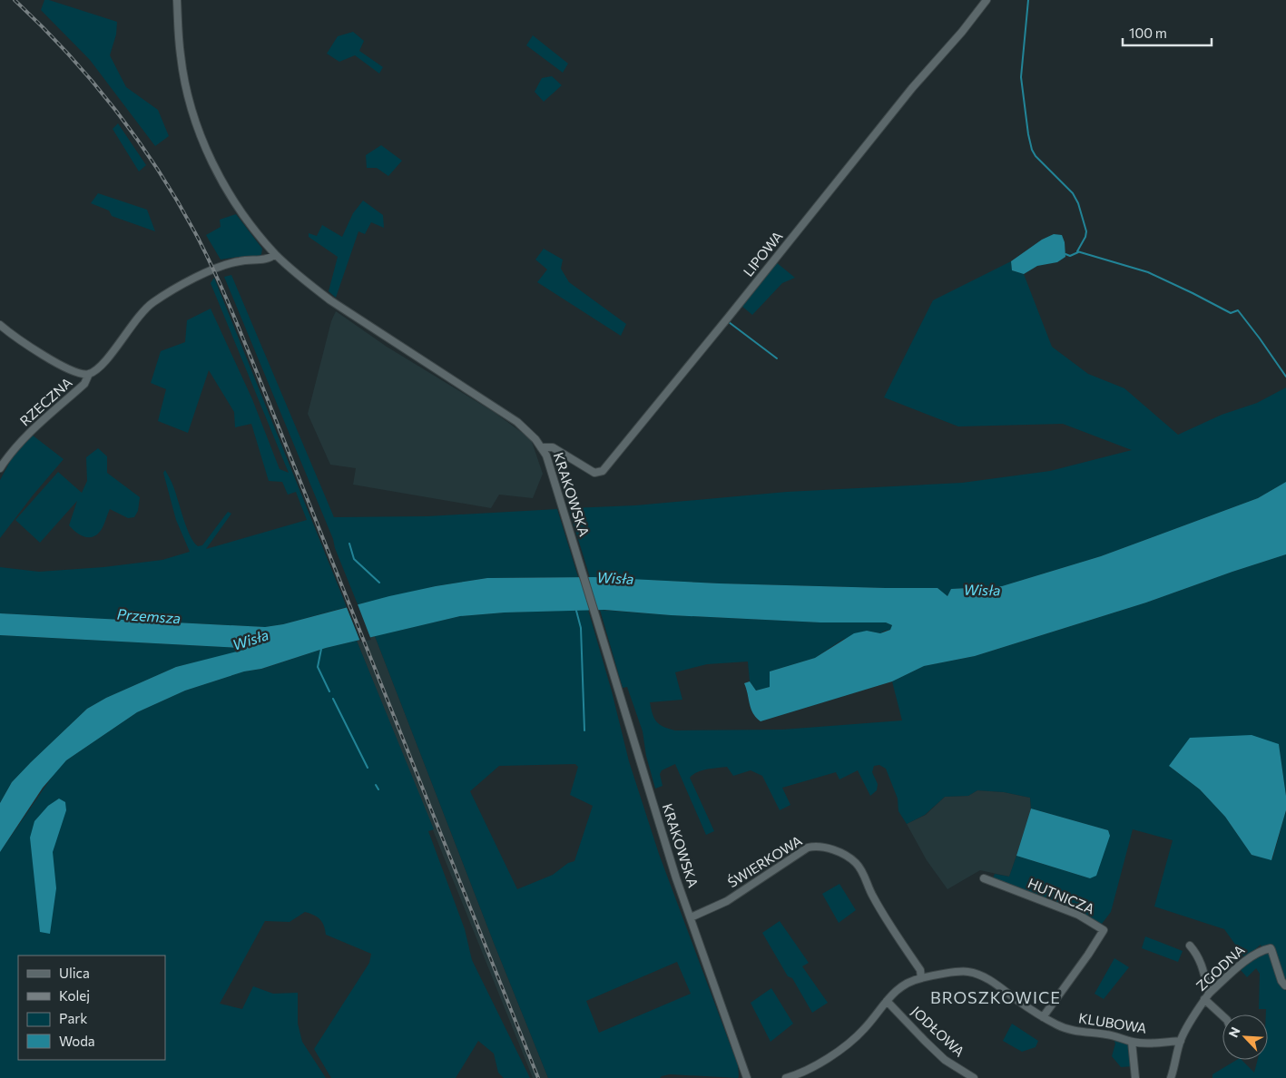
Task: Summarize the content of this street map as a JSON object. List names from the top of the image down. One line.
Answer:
{"streets":{"street":["LIPOWA","RZECZNA","KRAKOWSKA","ŚWIERKOWA","HUTNICZA","ZGODNA","KLUBOWA","JODŁOWA"]},"crossings":[["LIPOWA","KRAKOWSKA"],["RZECZNA","KRAKOWSKA"],["KRAKOWSKA","ŚWIERKOWA"],["ŚWIERKOWA","KLUBOWA"],["HUTNICZA","KLUBOWA"],["ZGODNA","KLUBOWA"]],"districts":["BROSZKOWICE"],"water":["Wisła","Przemsza"],"legend":["Ulica","Kolej","Park","Woda"],"scale_bar":"100 m","north":"top left"}
